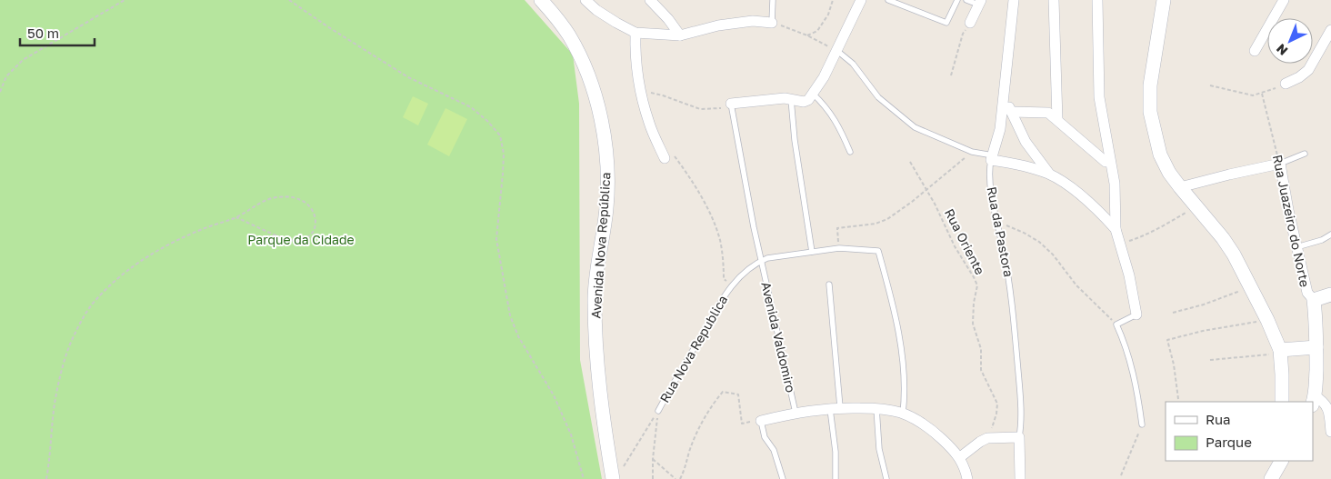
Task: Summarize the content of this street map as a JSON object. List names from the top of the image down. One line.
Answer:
{"streets":{"street":["Rua Juazeiro do Norte","Rua da Pastora","Avenida Nova República"],"lane":["Avenida Valdomiro","Rua Nova Republica"],"path":["Rua Oriente"]},"crossings":[["Avenida Valdomiro","Rua Nova Republica"]],"parks":["Parque da Cidade"],"legend":["Rua","Parque"],"scale_bar":"50 m","north":"bottom left"}
